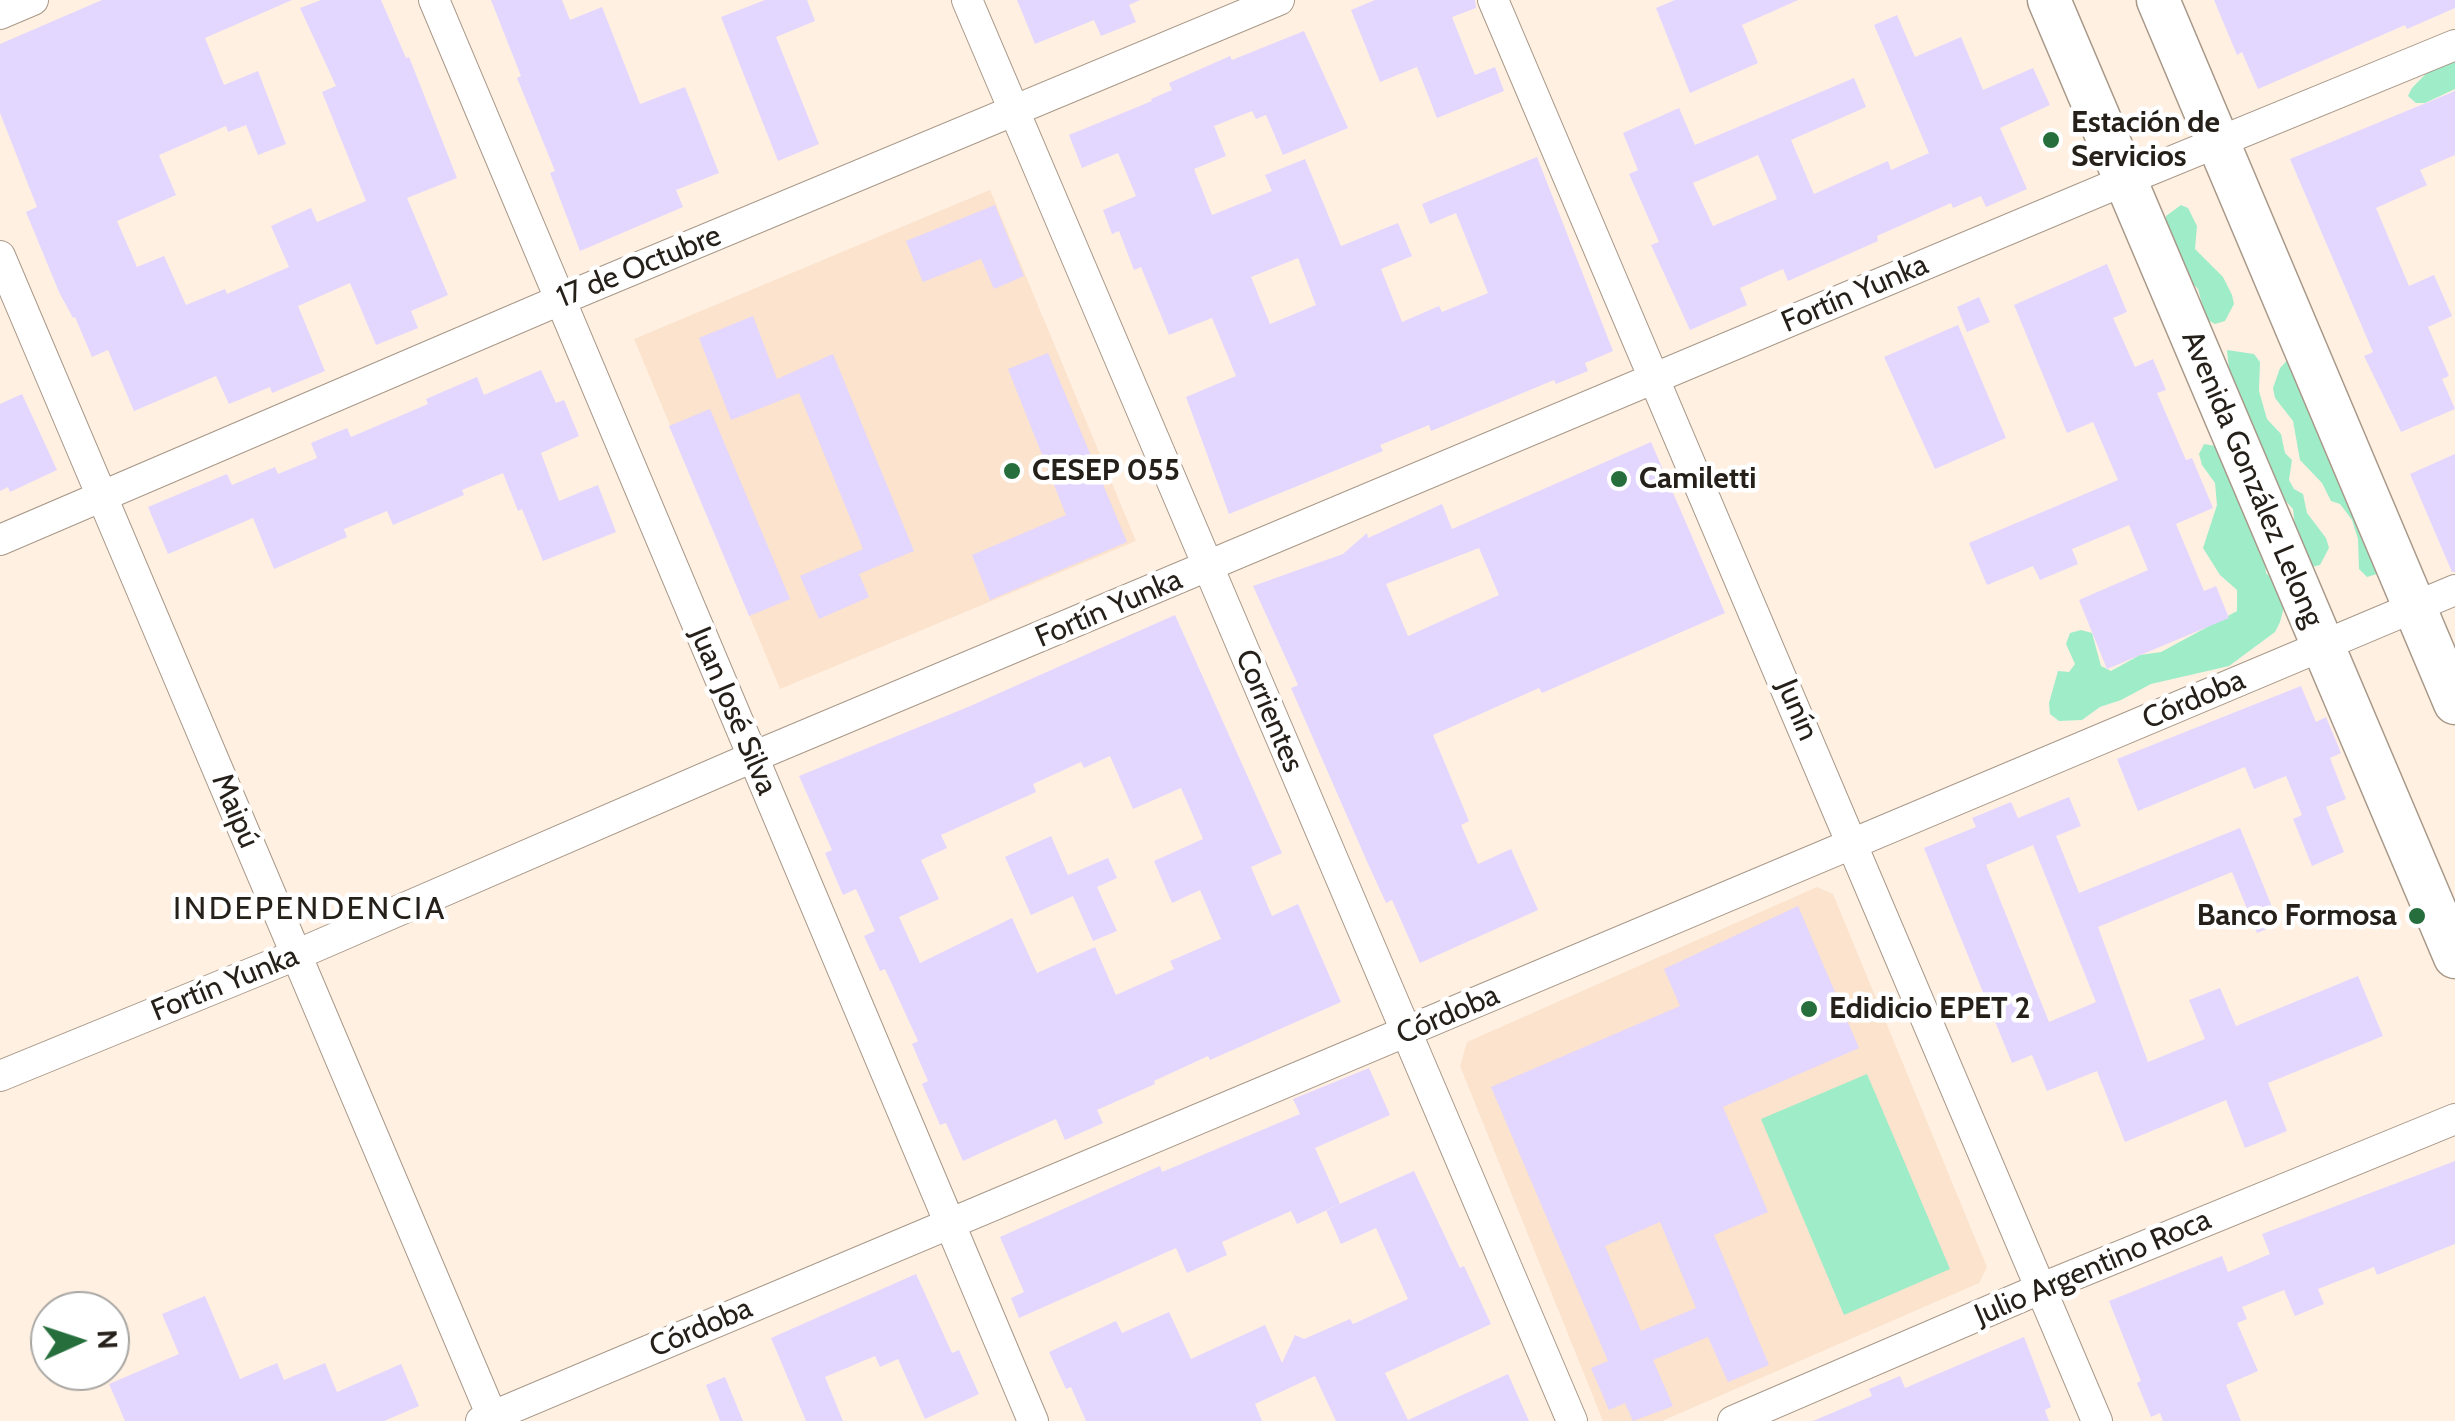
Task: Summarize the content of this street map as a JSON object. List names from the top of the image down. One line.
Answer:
{"streets":{"main road":["Avenida González Lelong"],"street":["17 de Octubre","Fortín Yunka","Córdoba","Junín","Juan José Silva","Corrientes","Maipú","Julio Argentino Roca"]},"crossings":[["17 de Octubre","Juan José Silva"],["17 de Octubre","Corrientes"],["17 de Octubre","Maipú"],["Fortín Yunka","Avenida González Lelong"],["Fortín Yunka","Junín"],["Fortín Yunka","Juan José Silva"],["Fortín Yunka","Corrientes"],["Fortín Yunka","Maipú"],["Avenida González Lelong","Córdoba"],["Córdoba","Junín"],["Córdoba","Juan José Silva"],["Córdoba","Corrientes"],["Córdoba","Maipú"],["Junín","Julio Argentino Roca"]],"districts":["INDEPENDENCIA"],"places":["Estación de Servicios","CESEP 055","Camiletti","Banco Formosa","Edidicio EPET 2"],"north":"right"}
